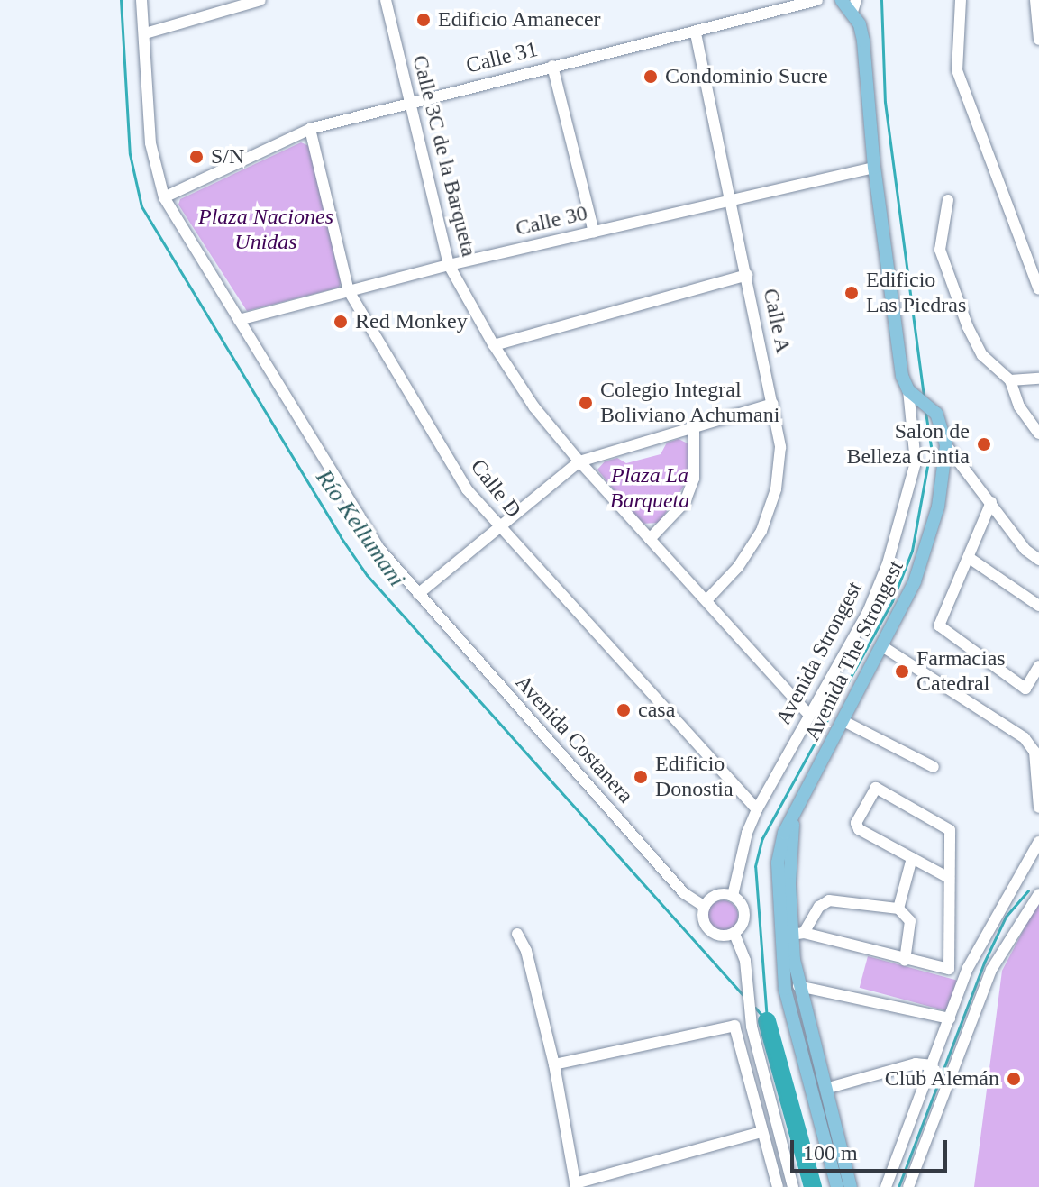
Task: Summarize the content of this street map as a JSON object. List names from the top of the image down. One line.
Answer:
{"streets":{"main road":["Avenida The Strongest","Avenida Strongest"],"street":["Calle 31","Calle 3C de la Barqueta","Calle 30","Calle A","Calle D","Avenida Costanera"]},"crossings":[["Calle 31","Calle 3C de la Barqueta"],["Calle 31","Calle A"],["Calle 31","Calle D"],["Calle 31","Avenida Costanera"],["Calle 3C de la Barqueta","Calle 30"],["Calle 3C de la Barqueta","Calle A"],["Calle 3C de la Barqueta","Avenida Strongest"],["Calle 30","Calle A"],["Calle 30","Calle D"],["Calle 30","Avenida Strongest"],["Calle 30","Avenida Costanera"],["Calle D","Avenida Strongest"],["Avenida The Strongest","Avenida Strongest"],["Avenida Strongest","Avenida Costanera"]],"water":["Río Kellumani"],"parks":["Plaza Naciones Unidas","Plaza La Barqueta"],"places":["Edificio Amanecer","Condominio Sucre","S/N","Edificio Las Piedras","Red Monkey","Colegio Integral Boliviano Achumani","Salon de Belleza Cintia","Farmacias Catedral","casa","Edificio Donostia","Club Alemán"],"scale_bar":"100 m"}
